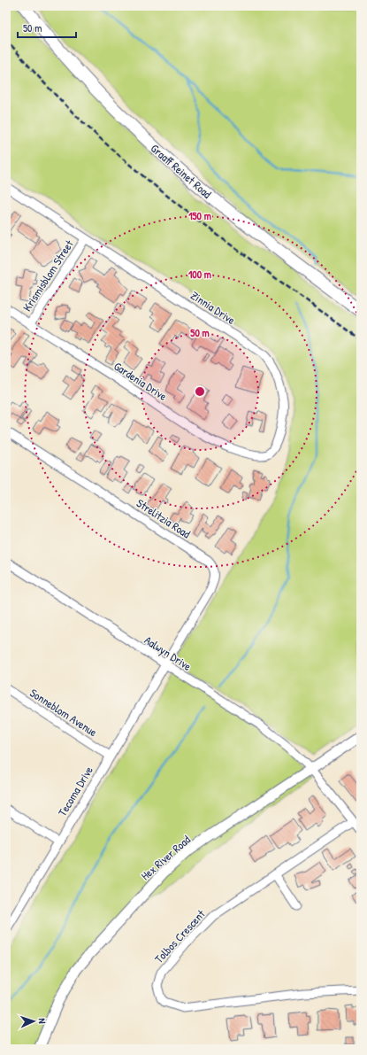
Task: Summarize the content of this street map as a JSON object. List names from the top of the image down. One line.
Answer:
{"streets":{"main road":["Graaff Reinet Road"],"street":["Krismisblom Street","Zinnia Drive","Gardenia Drive","Strelitzia Road","Aalwyn Drive","Sonneblom Avenue","Tecoma Drive","Hex River Road","Tolbos Crescent"]},"crossings":[["Krismisblom Street","Zinnia Drive"],["Krismisblom Street","Gardenia Drive"],["Zinnia Drive","Gardenia Drive"],["Strelitzia Road","Aalwyn Drive"],["Strelitzia Road","Tecoma Drive"],["Aalwyn Drive","Tecoma Drive"],["Aalwyn Drive","Hex River Road"],["Aalwyn Drive","Tolbos Crescent"],["Sonneblom Avenue","Tecoma Drive"]],"scale_bar":"50 m","north":"right","rings":["150 m","100 m","50 m"]}
